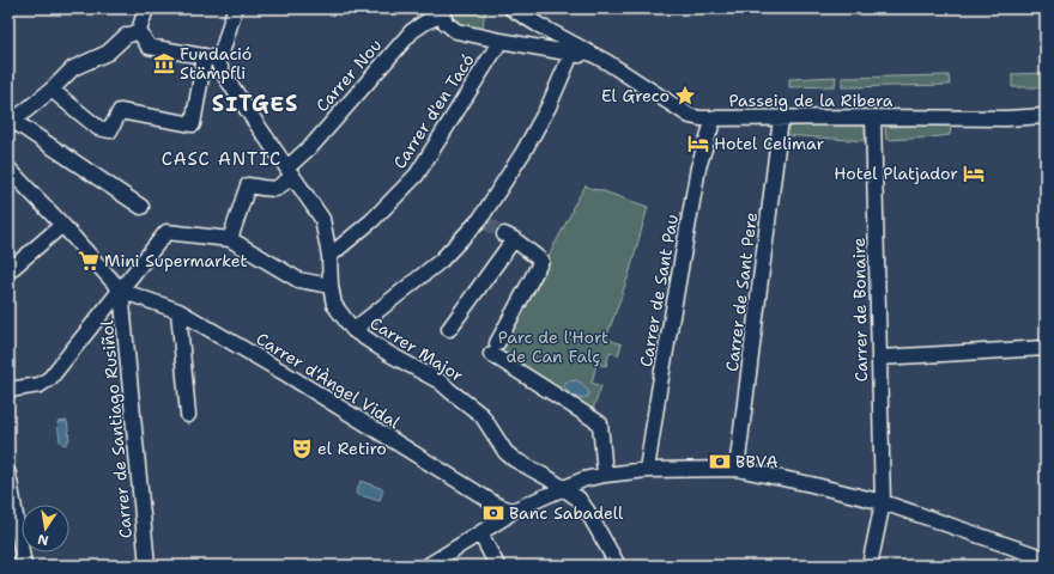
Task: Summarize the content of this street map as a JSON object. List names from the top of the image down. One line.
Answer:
{"streets":{"street":["Carrer Nou","Passeig de la Ribera","Carrer d'en Tacó","Carrer de Sant Pau","Carrer de Sant Pere","Carrer de Bonaire","Carrer Major","Carrer d'Àngel Vidal","Carrer de Santiago Rusiñol"]},"crossings":[["Carrer Nou","Passeig de la Ribera"],["Carrer Nou","Carrer Major"],["Passeig de la Ribera","Carrer d'en Tacó"],["Passeig de la Ribera","Carrer de Sant Pau"],["Passeig de la Ribera","Carrer de Sant Pere"],["Passeig de la Ribera","Carrer de Bonaire"],["Carrer d'en Tacó","Carrer Major"],["Carrer d'Àngel Vidal","Carrer de Santiago Rusiñol"]],"districts":["SITGES","CASC ANTIC"],"parks":["Parc de l'Hort de Can Falç"],"places":{"museum":["Fundació Stämpfli"],"place":["El Greco"],"hotel":["Hotel Celimar","Hotel Platjador"],"supermarket":["Mini Supermarket"],"theatre":["el Retiro"],"bank":["BBVA","Banc Sabadell"]},"north":"bottom"}
